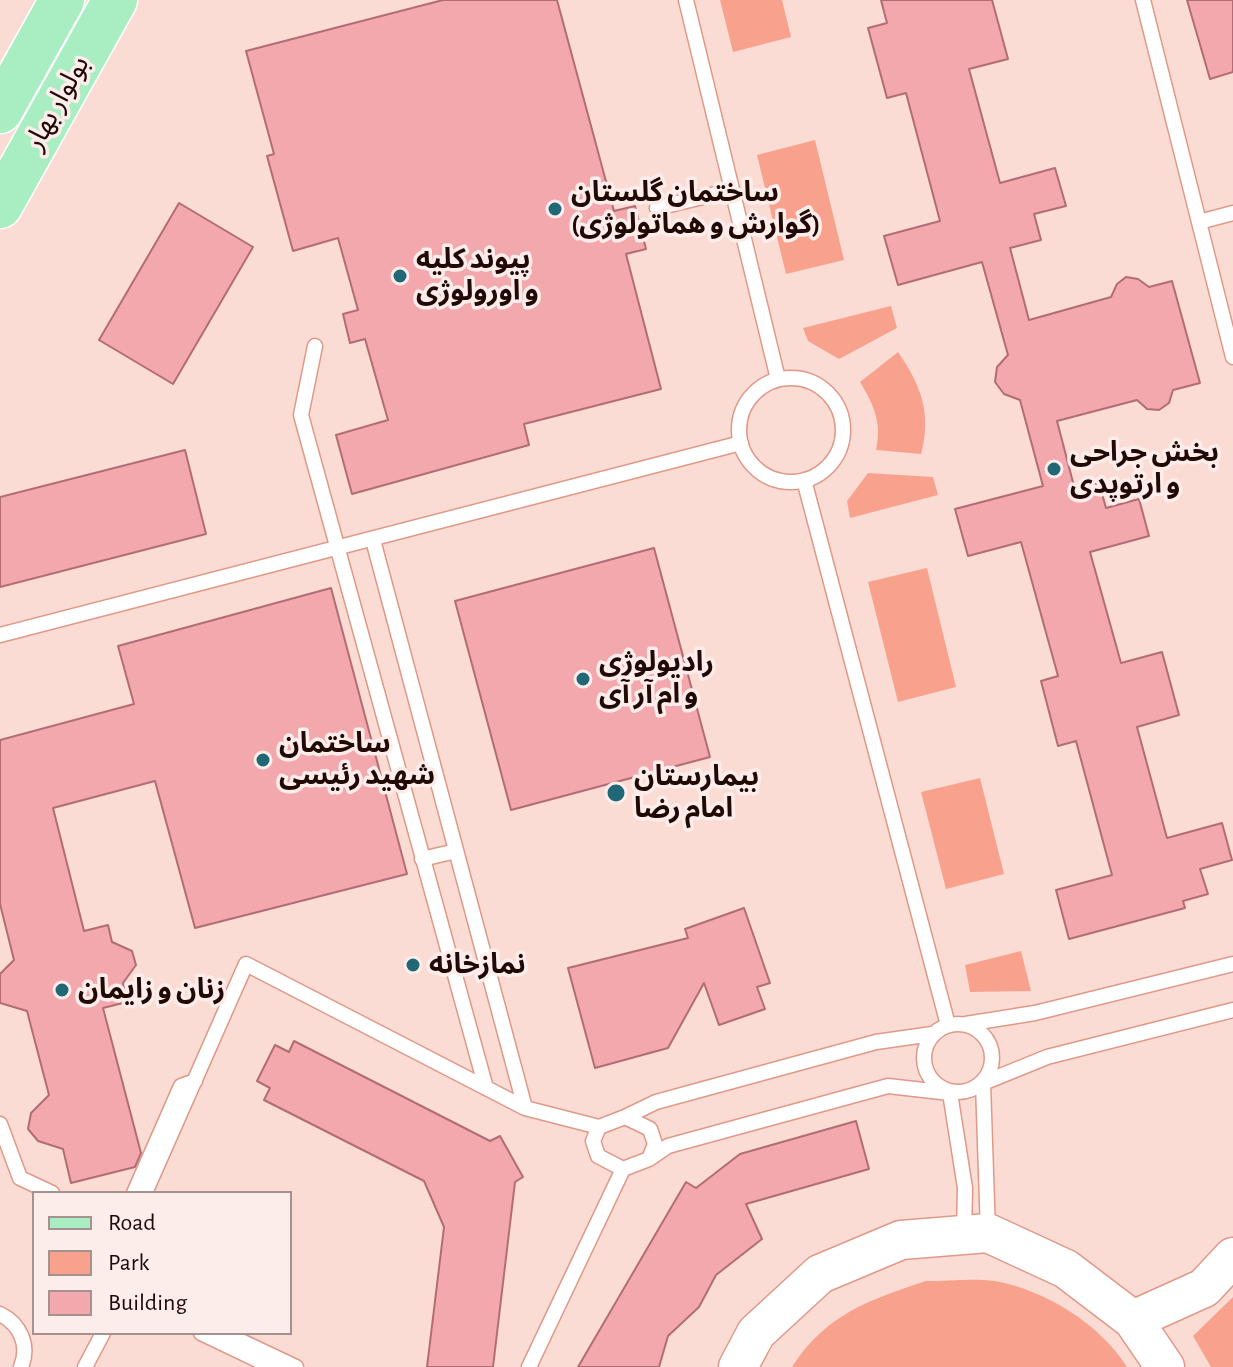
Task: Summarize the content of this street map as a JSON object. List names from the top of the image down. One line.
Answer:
{"streets":{"main road":["بولوار بهار"]},"places":["ساختمان گلستان (گوارش و هماتولوژی)","پیوند کلیه و اورولوژی","بخش جراحی و ارتوپدی","رادیولوژی و ام آر آی","ساختمان شهید رئیسی","بیمارستان امام رضا","نمازخانه","زنان و زایمان"],"legend":["Road","Park","Building"]}
